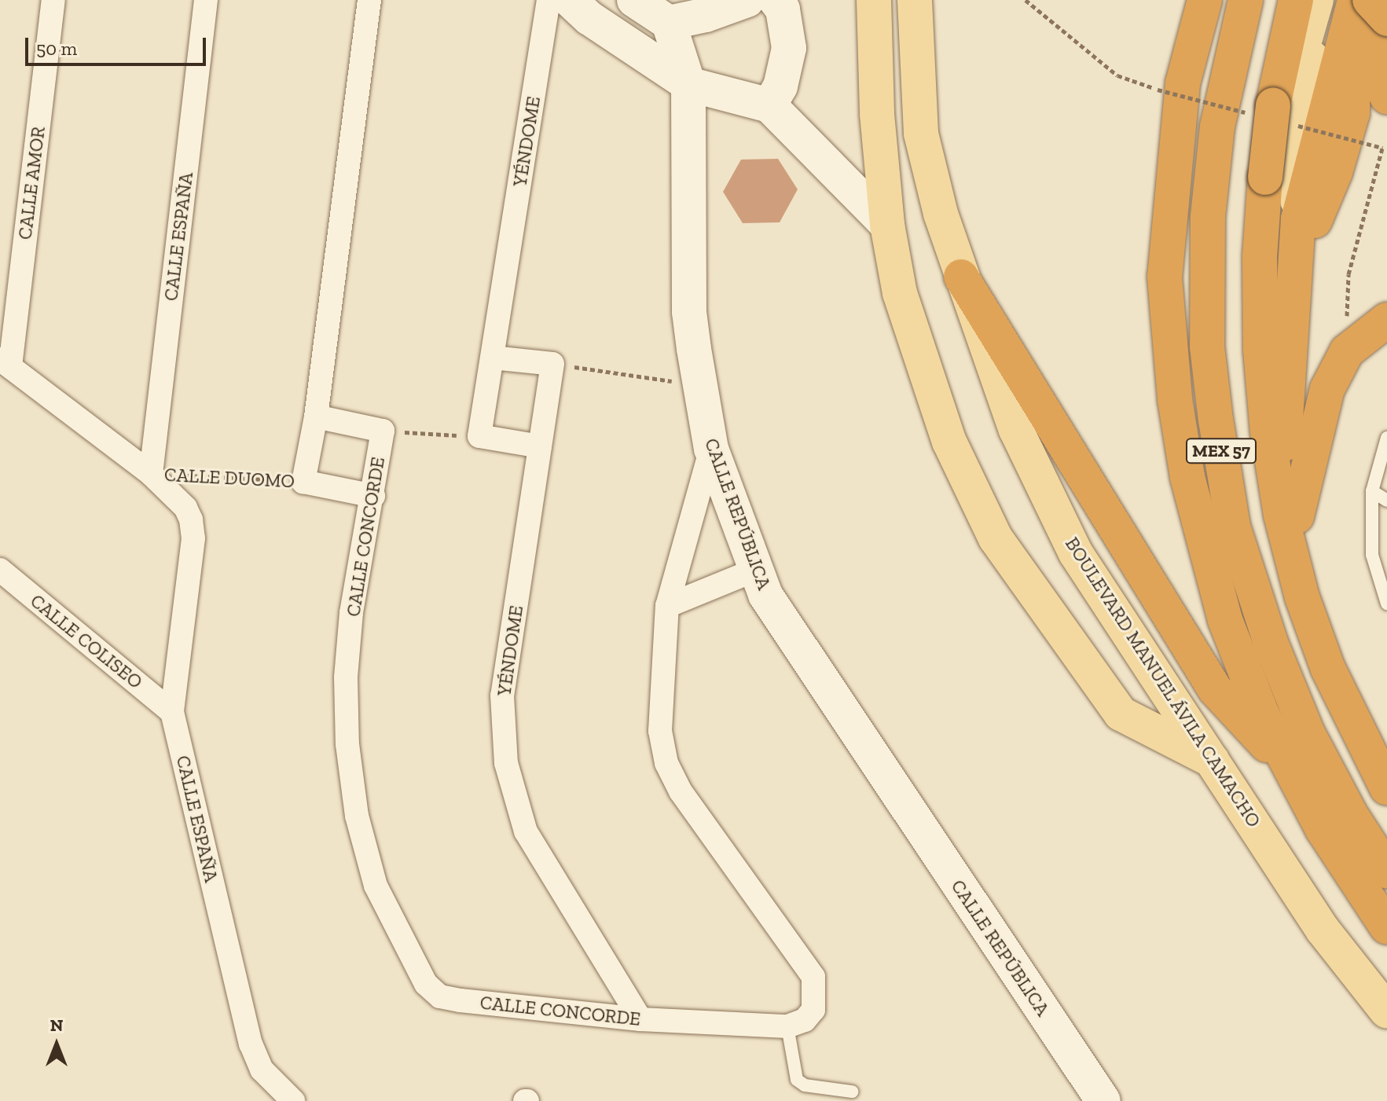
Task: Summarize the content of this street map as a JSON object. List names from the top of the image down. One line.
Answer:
{"streets":{"highway":["MEX 57"],"main road":["BOULEVARD MANUEL ÁVILA CAMACHO"],"street":["YÉNDOME","CALLE AMOR","CALLE ESPAÑA","CALLE DUOMO","CALLE REPÚBLICA","CALLE CONCORDE","CALLE COLISEO"]},"crossings":[["YÉNDOME","CALLE CONCORDE"],["CALLE AMOR","CALLE DUOMO"],["CALLE ESPAÑA","CALLE DUOMO"],["CALLE ESPAÑA","CALLE COLISEO"]],"scale_bar":"50 m","north":"top"}
